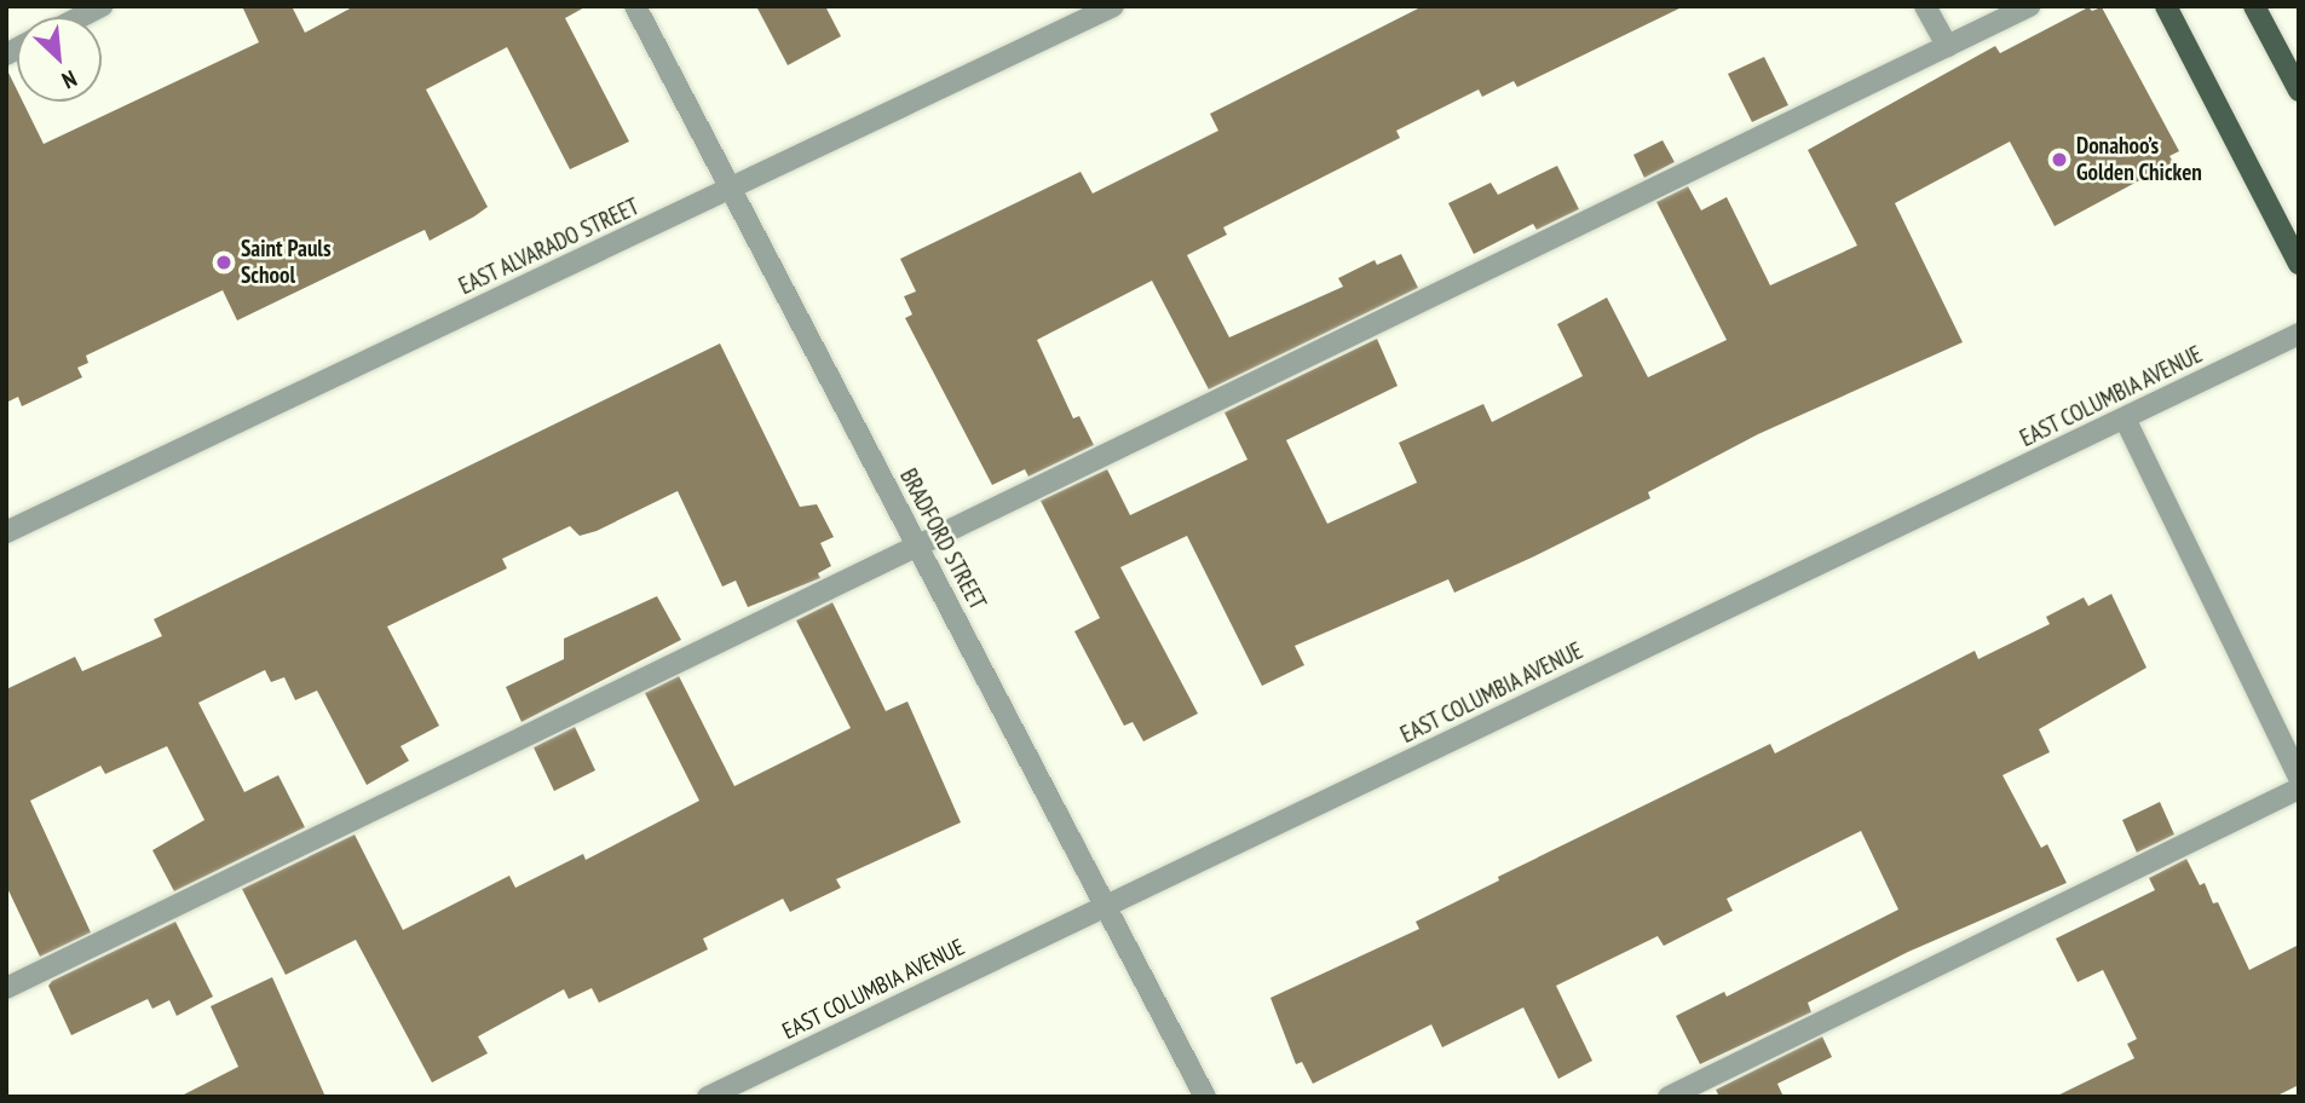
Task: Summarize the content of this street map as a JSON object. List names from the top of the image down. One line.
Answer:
{"streets":{"street":["EAST ALVARADO STREET","EAST COLUMBIA AVENUE","BRADFORD STREET"]},"crossings":[["EAST ALVARADO STREET","BRADFORD STREET"],["EAST COLUMBIA AVENUE","BRADFORD STREET"]],"places":["Donahoo’s Golden Chicken","Saint Pauls School"],"north":"bottom right"}
